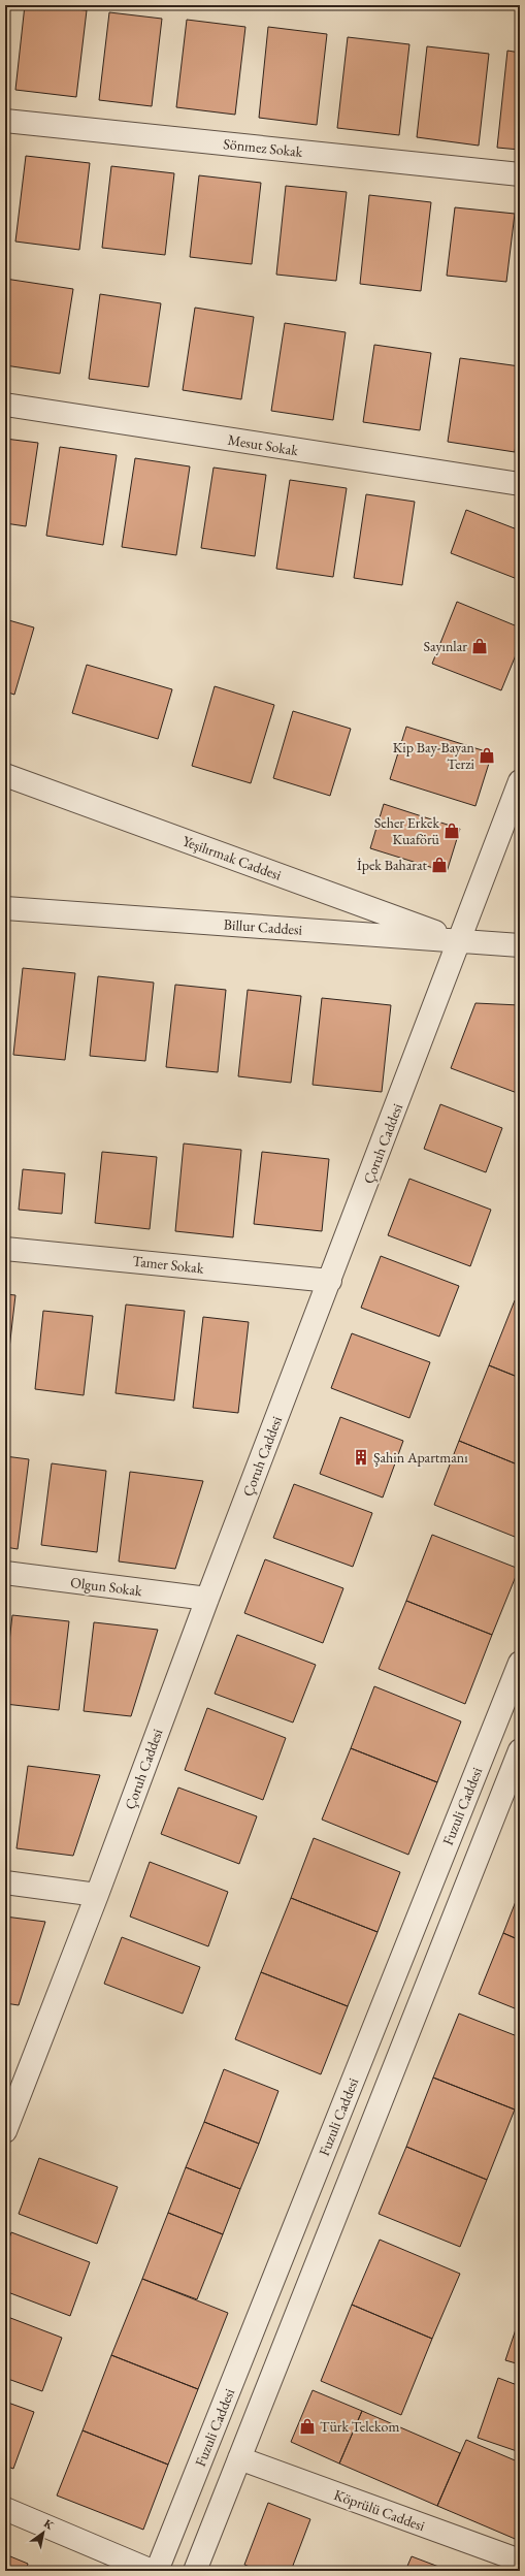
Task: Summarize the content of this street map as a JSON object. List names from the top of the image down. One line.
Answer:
{"streets":{"street":["Sönmez Sokak","Mesut Sokak","Yeşilırmak Caddesi","Billur Caddesi","Çoruh Caddesi","Tamer Sokak","Olgun Sokak","Fuzuli Caddesi","Köprülü Caddesi"]},"crossings":[["Yeşilırmak Caddesi","Billur Caddesi"],["Yeşilırmak Caddesi","Çoruh Caddesi"],["Billur Caddesi","Çoruh Caddesi"],["Çoruh Caddesi","Tamer Sokak"],["Çoruh Caddesi","Olgun Sokak"]],"places":{"shop":["Sayınlar","Kip Bay-Bayan Terzi","Seher Erkek Kuaförü","İpek Baharat","Türk Telekom"],"building":["Şahin Apartmanı"]},"north":"top right"}
